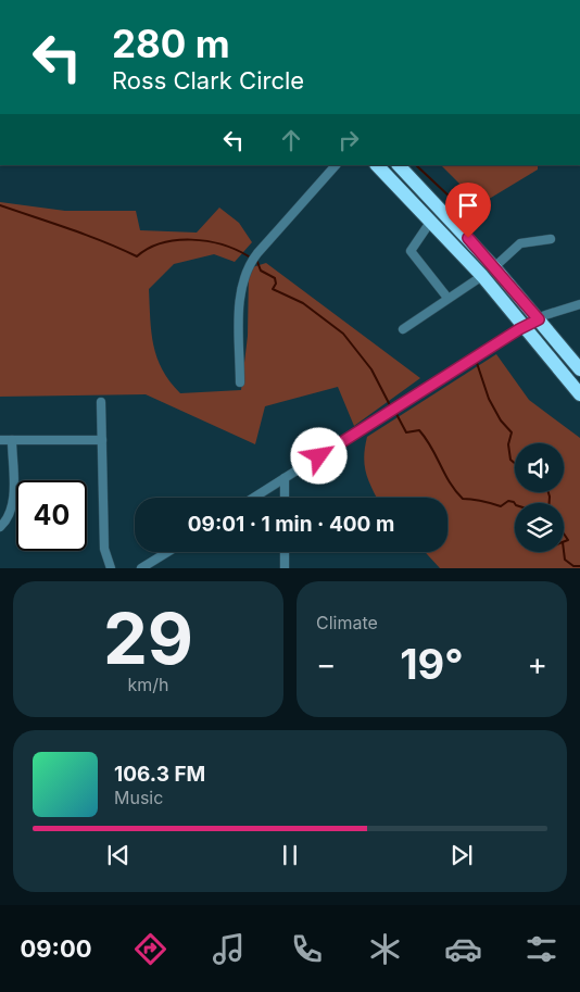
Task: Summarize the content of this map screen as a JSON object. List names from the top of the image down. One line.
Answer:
{"page":{"turn":["280 m","Ross Clark Circle"],"limit":"40","trip":"09:01 · 1 min · 400 m","tile":[["29","km/h"],"Climate"],"heat":["−","19°","+"],"song":["106.3 FM","Music"],"tabs":"09:00"}}
